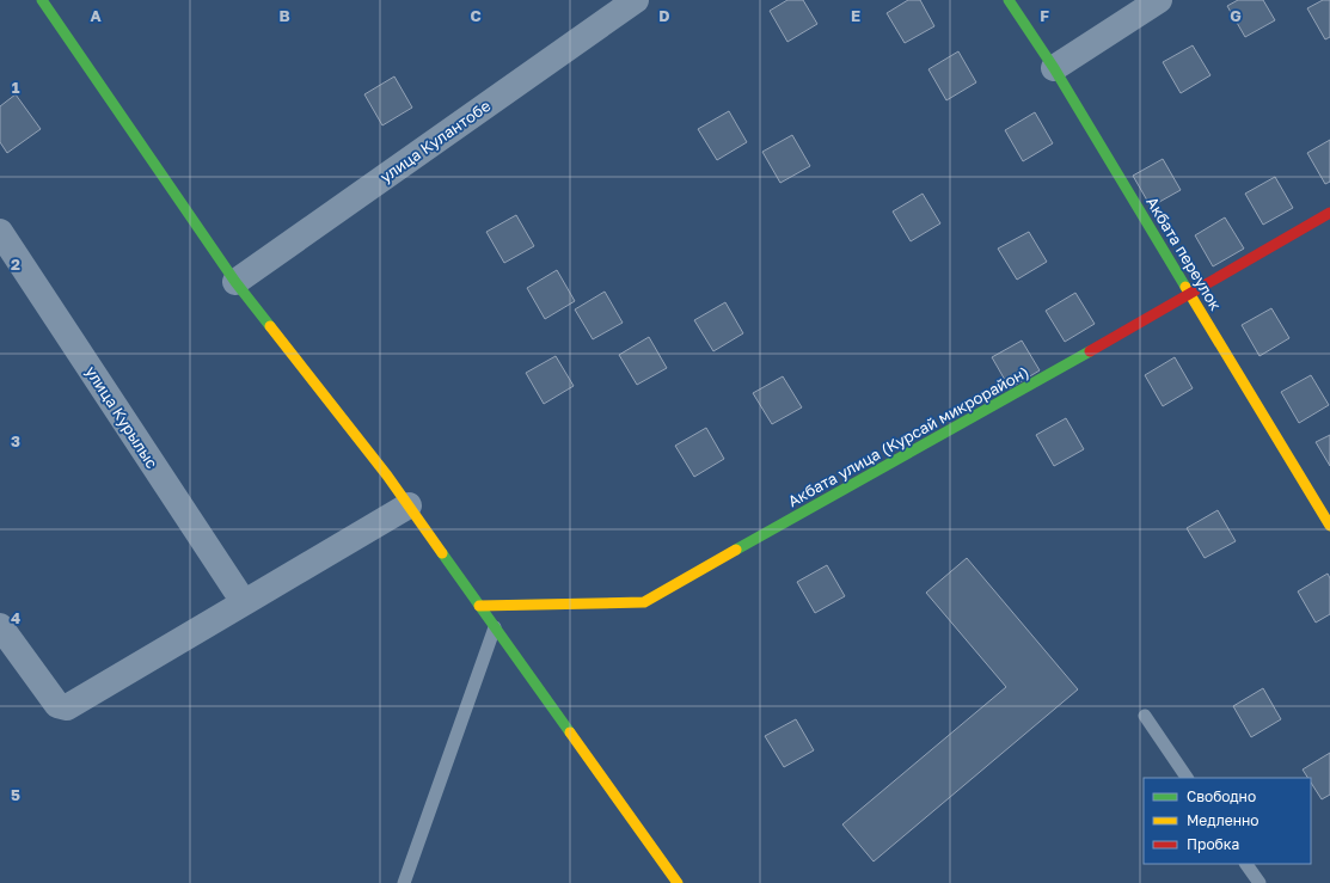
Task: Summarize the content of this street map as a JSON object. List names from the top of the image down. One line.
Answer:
{"streets":{"main road":["Акбата переулок","Акбата улица (Курсай микрорайон)"],"street":["улица Кулантобе","улица Курылыс"]},"crossings":[["Акбата переулок","Акбата улица (Курсай микрорайон)"]],"legend":["Свободно","Медленно","Пробка"],"grid":{"columns":["A","B","C","D","E","F","G"],"rows":["1","2","3","4","5"]}}
